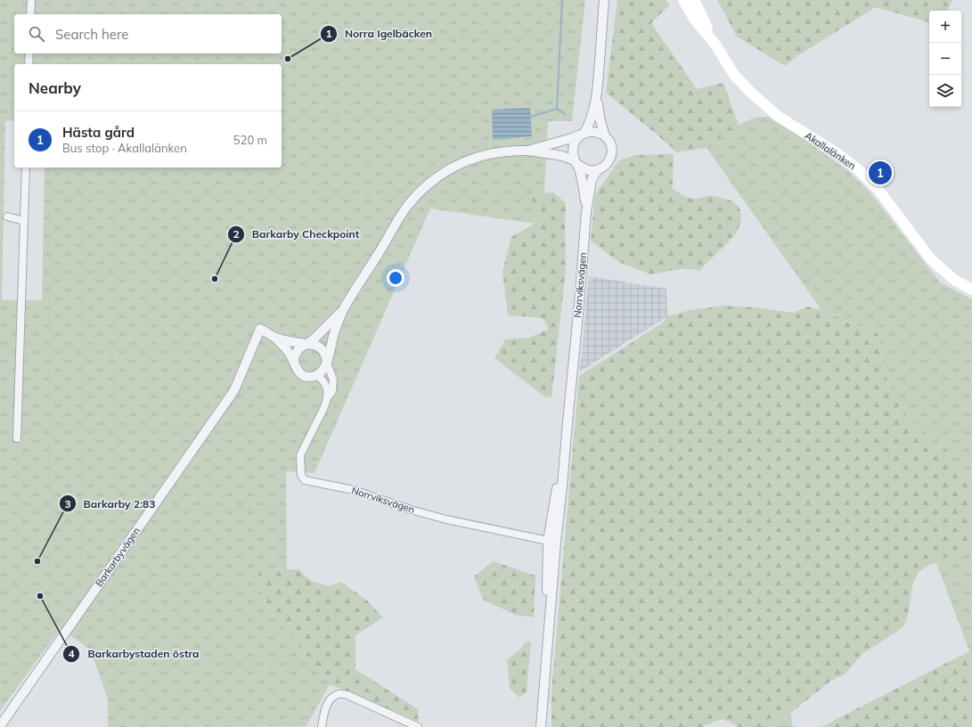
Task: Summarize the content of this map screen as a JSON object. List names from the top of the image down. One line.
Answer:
{"streets":{"main road":["Akallalänken"],"street":["Norrviksvägen","Barkarbyvägen"]},"crossings":[["Norrviksvägen","Barkarbyvägen"]],"places":["Norra Igelbäcken","Barkarby Checkpoint","Barkarby 2:83","Barkarbystaden östra"],"page":{"map_buttons":["+","−"],"search":"Search here","heading":"Nearby","list":[{"mark":"1","name":"Hästa gård","note":"Bus stop · Akallalänken","value":"520 m"}],"pins":"1"}}
